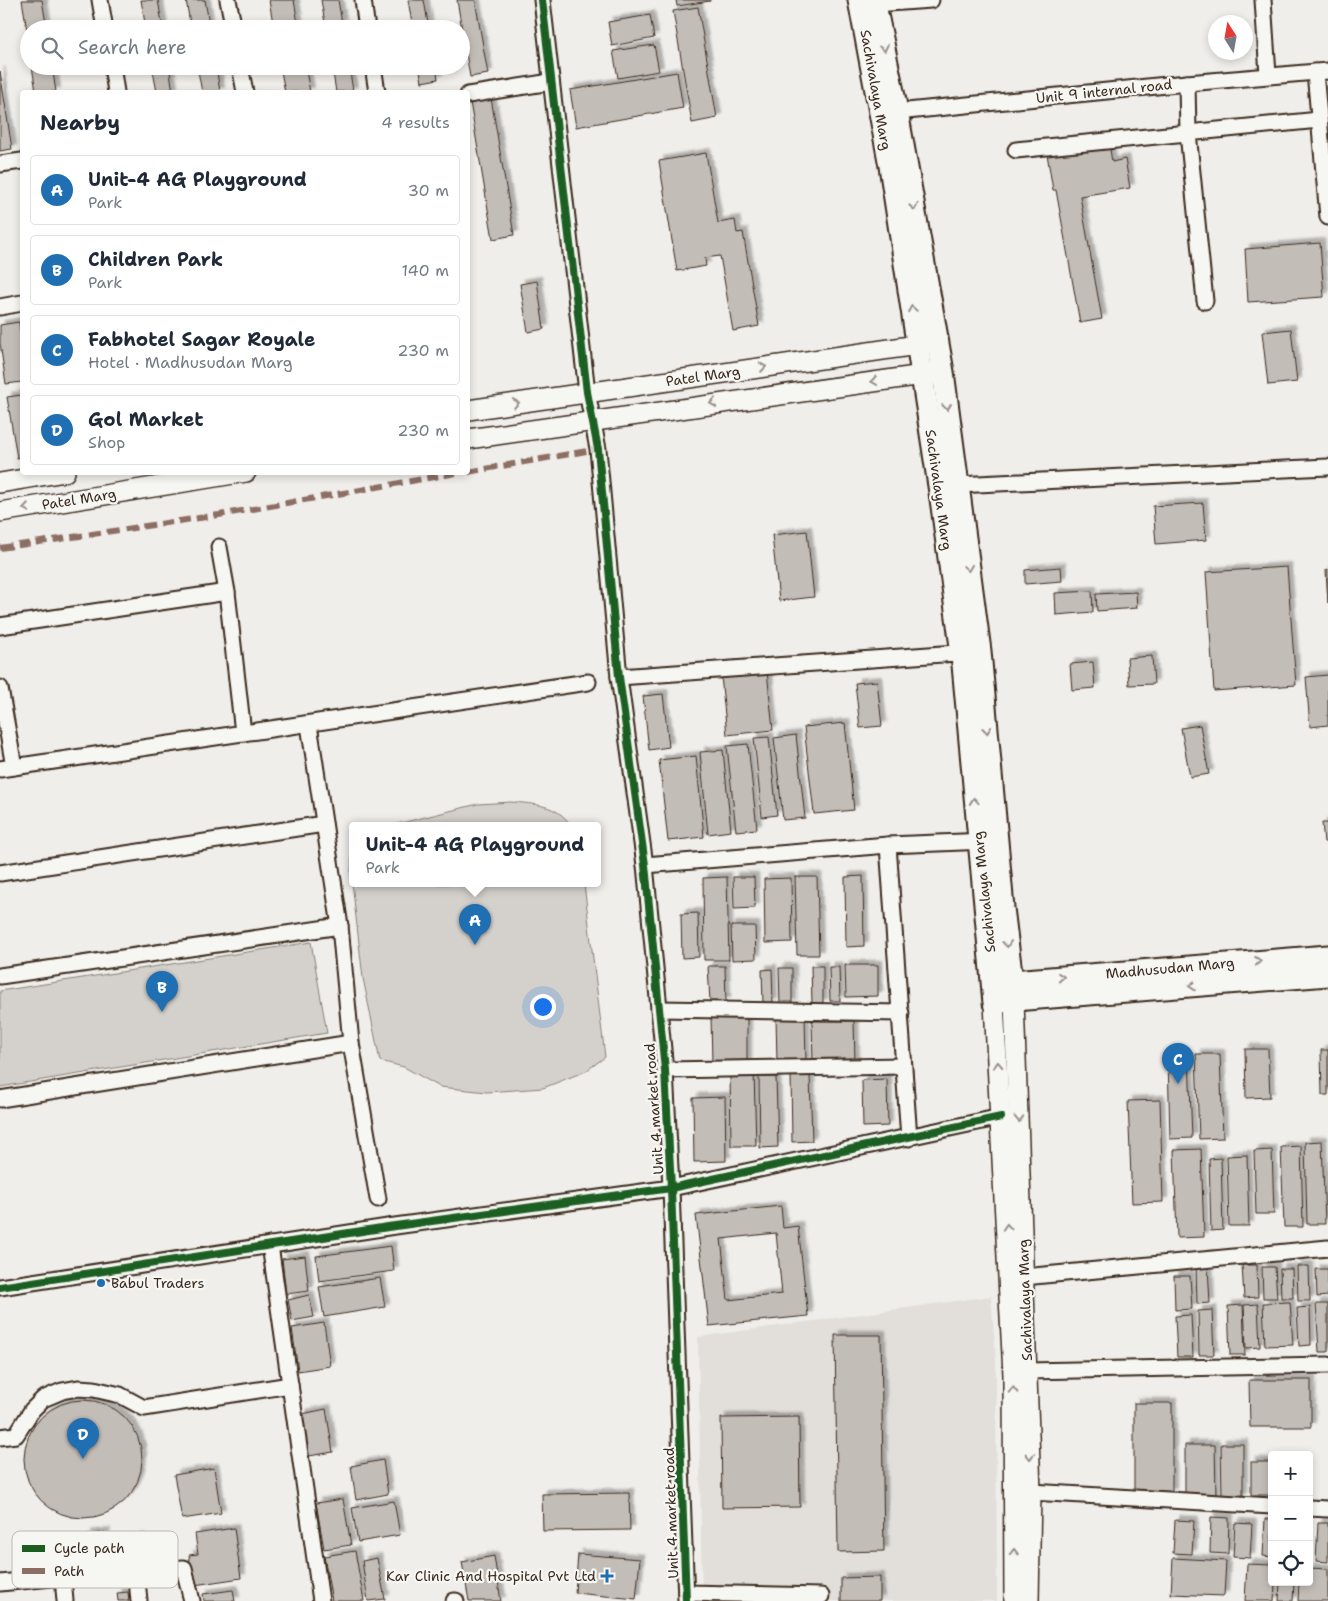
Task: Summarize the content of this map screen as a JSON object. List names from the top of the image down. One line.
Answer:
{"streets":{"main road":["Sachivalaya Marg","Madhusudan Marg"],"street":["Unit 9 internal road","Patel Marg","Unit 4 market road"]},"crossings":[["Sachivalaya Marg","Unit 9 internal road"],["Sachivalaya Marg","Patel Marg"],["Sachivalaya Marg","Madhusudan Marg"],["Patel Marg","Unit 4 market road"]],"places":{"other":["Babul Traders"],"health":["Kar Clinic And Hospital Pvt Ltd"]},"legend":["Cycle path","Path"],"north":"top","page":{"search":"Search here","heading":["Nearby","4 results"],"list":[{"mark":"A","name":"Unit-4 AG Playground","note":"Park","value":"30 m"},{"mark":"B","name":"Children Park","note":"Park","value":"140 m"},{"mark":"C","name":"Fabhotel Sagar Royale","note":"Hotel · Madhusudan Marg","value":"230 m"},{"mark":"D","name":"Gol Market","note":"Shop","value":"230 m"}],"popup":["Unit-4 AG Playground","Park"],"pins":["A","B","C","D"],"map_buttons":["+","−"]}}
